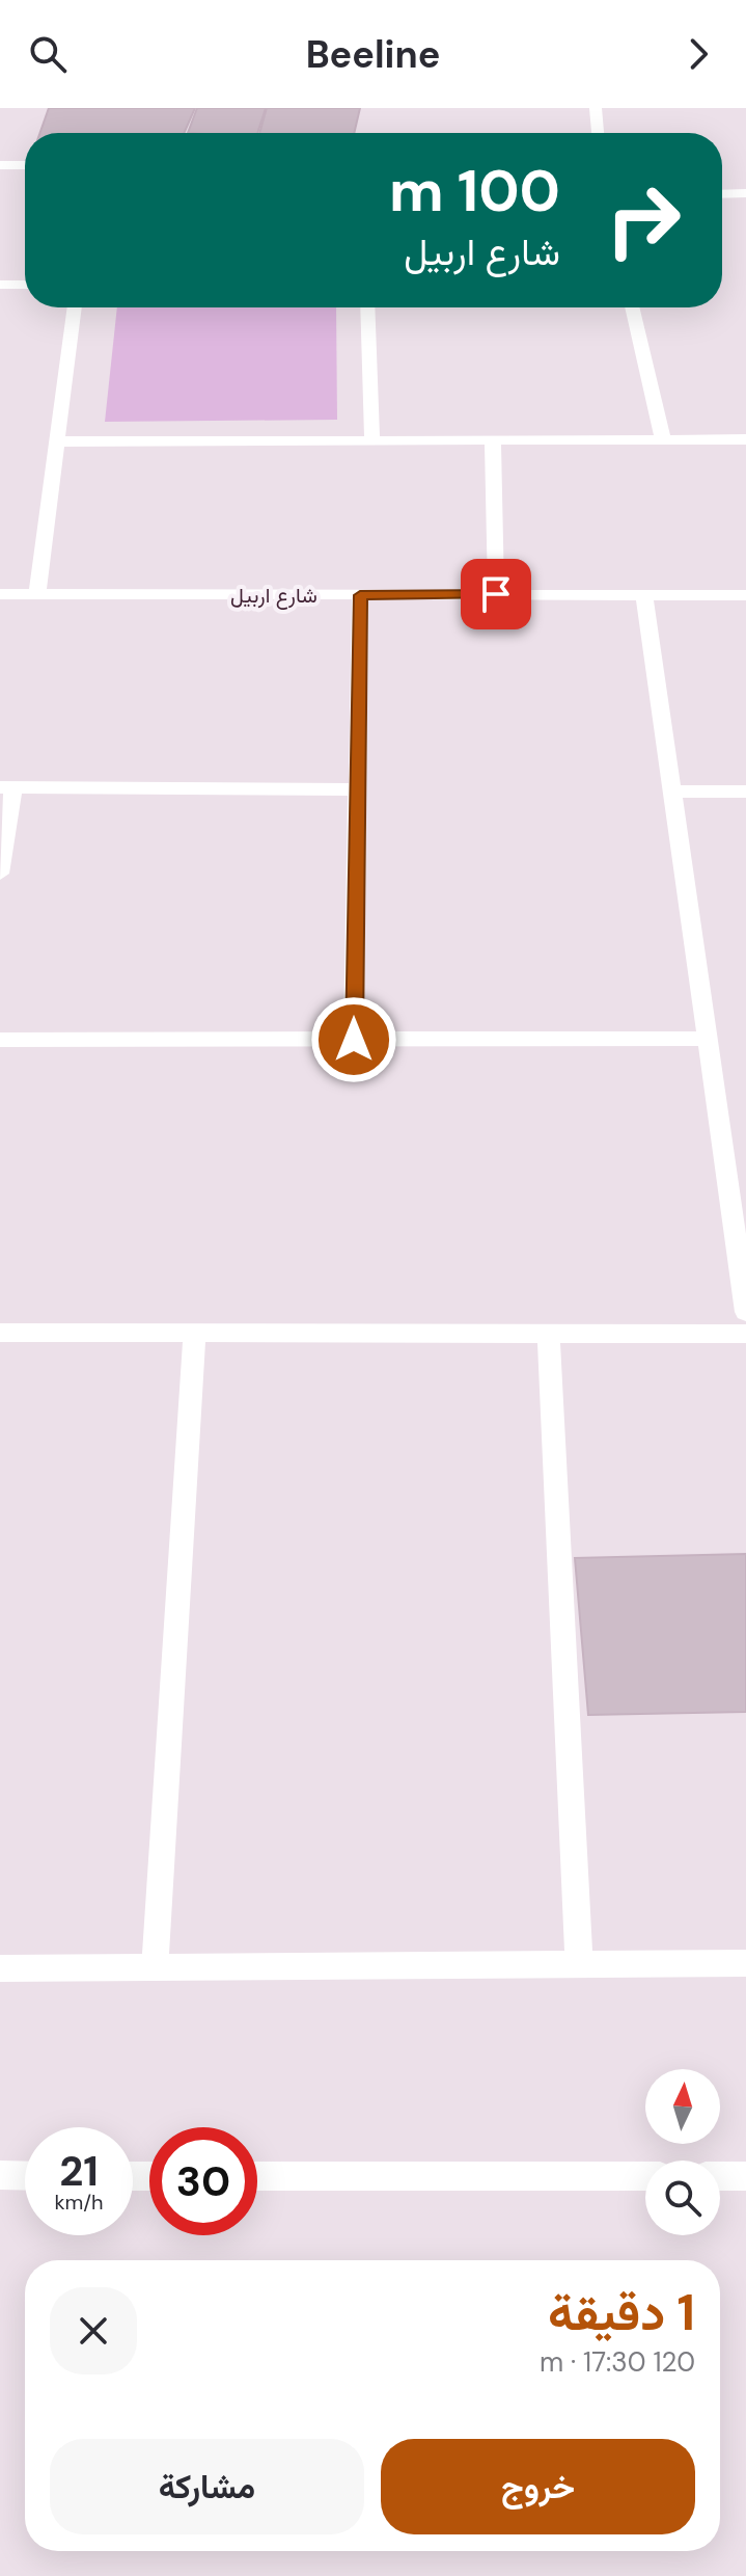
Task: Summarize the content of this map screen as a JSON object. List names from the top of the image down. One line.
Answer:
{"streets":{"street":["شارع اربيل"]},"north":"top","page":{"header":"Beeline","turn":["100 m","شارع اربيل"],"speed":"21 km/h","limit":"30","heading":["1 دقيقة","120 m · 17:30"],"buttons":["خروج","مشاركة"]}}
